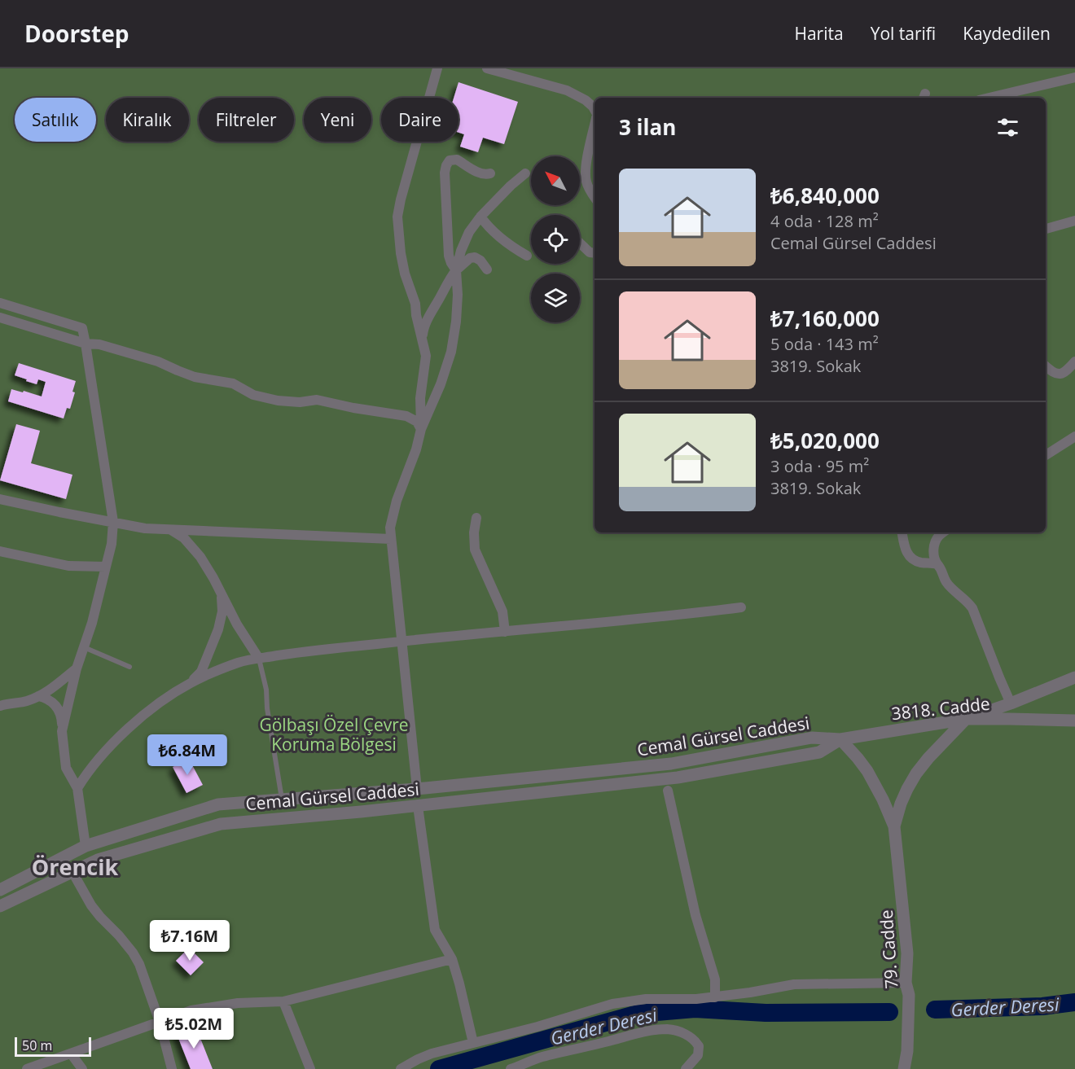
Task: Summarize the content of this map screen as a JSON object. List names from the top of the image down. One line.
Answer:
{"streets":{"street":["3818. Cadde","Cemal Gürsel Caddesi","79. Cadde"]},"crossings":[["3818. Cadde","Cemal Gürsel Caddesi"],["3818. Cadde","79. Cadde"],["Cemal Gürsel Caddesi","79. Cadde"]],"districts":["Örencik"],"water":["Gerder Deresi"],"parks":["Gölbaşı Özel Çevre Koruma Bölgesi"],"scale_bar":"50 m","north":"top left","page":{"header":"Doorstep","nav":["Harita","Yol tarifi","Kaydedilen"],"chip":["Satılık","Kiralık","Filtreler","Yeni","Daire"],"heading":"3 ilan","list":[{"name":"₺6,840,000","note":"4 oda · 128 m² · Cemal Gürsel Caddesi"},{"name":"₺7,160,000","note":"5 oda · 143 m² · 3819. Sokak"},{"name":"₺5,020,000","note":"3 oda · 95 m² · 3819. Sokak"}],"price":["₺6.84M","₺7.16M","₺5.02M"],"scale":"50 m"}}
